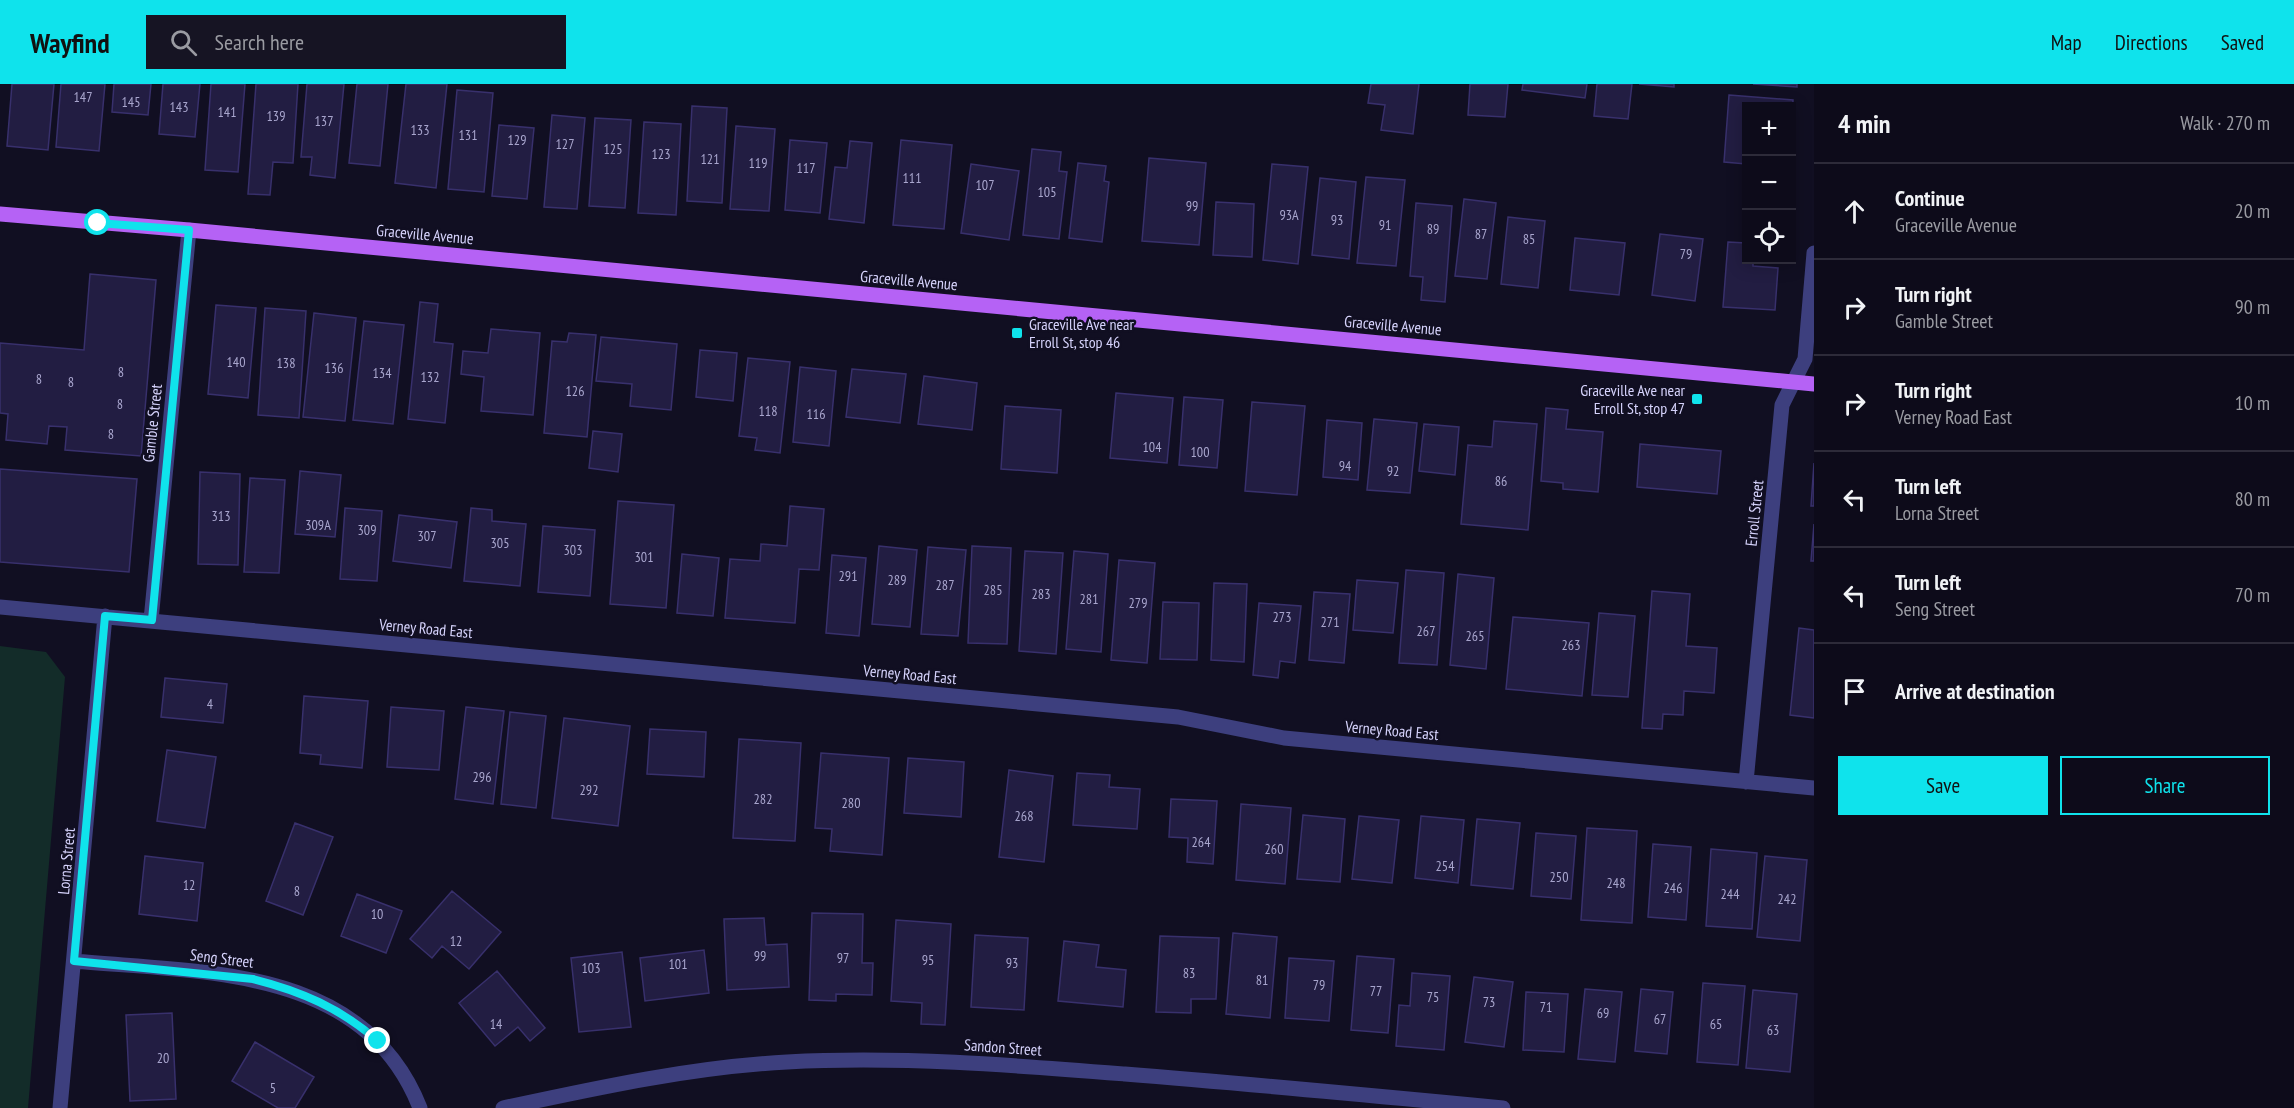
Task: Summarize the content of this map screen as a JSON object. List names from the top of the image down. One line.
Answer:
{"streets":{"main road":["Graceville Avenue"],"street":["Gamble Street","Erroll Street","Verney Road East","Lorna Street","Seng Street","Sandon Street"]},"crossings":[["Graceville Avenue","Gamble Street"],["Graceville Avenue","Erroll Street"],["Gamble Street","Verney Road East"],["Erroll Street","Verney Road East"],["Verney Road East","Lorna Street"],["Lorna Street","Seng Street"]],"places":{"transit":["Graceville Ave near Erroll St, stop 46","Graceville Ave near Erroll St, stop 47"]},"house_numbers":["147","145","143","141","139","137","133","131","129","127","125","123","121","119","117","111","107","105","99","93A","93","91","89","87","85","79","140","138","136","8","134","132","8","8","126","8","118","116","8","104","100","94","92","86","313","309A","309","307","305","303","301","291","289","287","285","283","281","279","273","271","267","265","263","4","296","292","282","280","268","264","260","254","250","248","12","246","8","244","242","10","12","99","97","95","93","101","103","83","81","79","77","75","73","71","69","67","14","65","63","20","5"],"page":{"header":"Wayfind","search":"Search here","nav":["Map","Directions","Saved"],"heading":["4 min","Walk · 270 m"],"map_buttons":["+","−"],"list":[["Continue","Graceville Avenue","20 m"],["Turn right","Gamble Street","90 m"],["Turn right","Verney Road East","10 m"],["Turn left","Lorna Street","80 m"],["Turn left","Seng Street","70 m"],"Arrive at destination"],"buttons":["Save","Share"]}}
